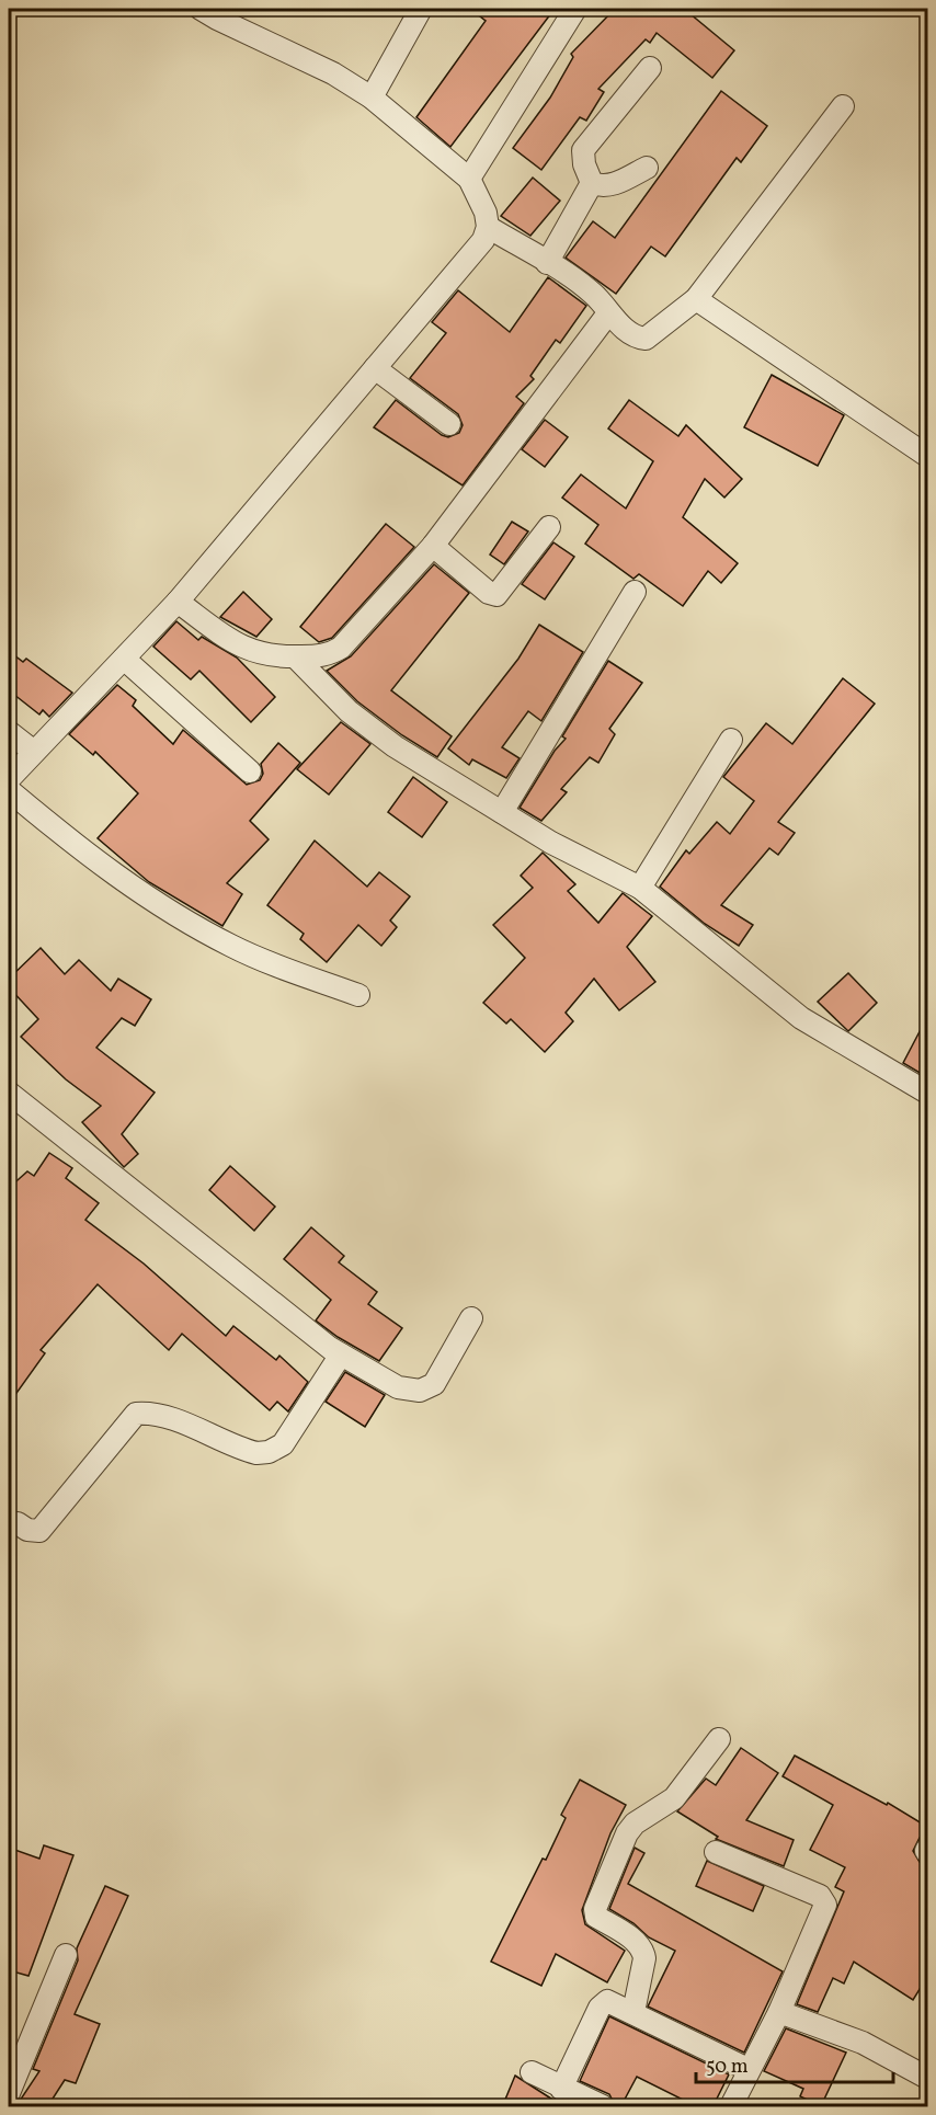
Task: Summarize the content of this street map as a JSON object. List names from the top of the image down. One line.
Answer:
{"scale_bar":"50 m"}
